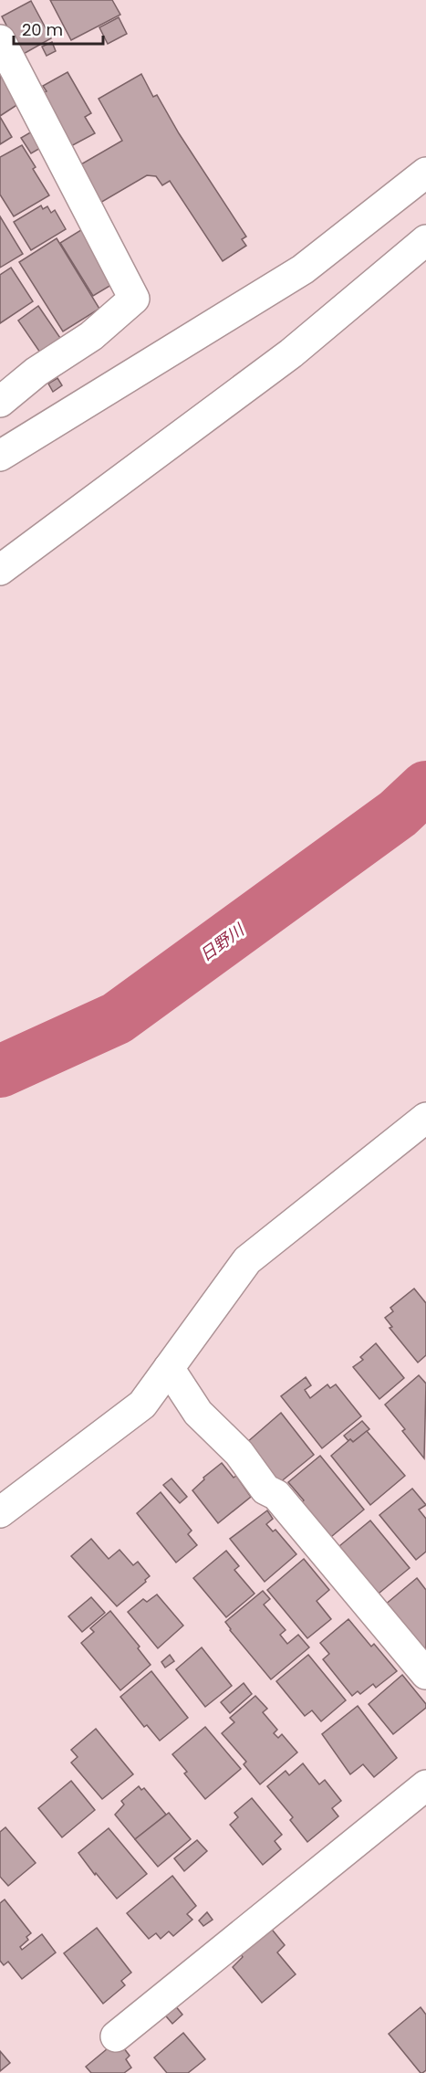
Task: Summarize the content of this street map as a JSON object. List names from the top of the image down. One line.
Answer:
{"water":["日野川"],"scale_bar":"20 m"}
